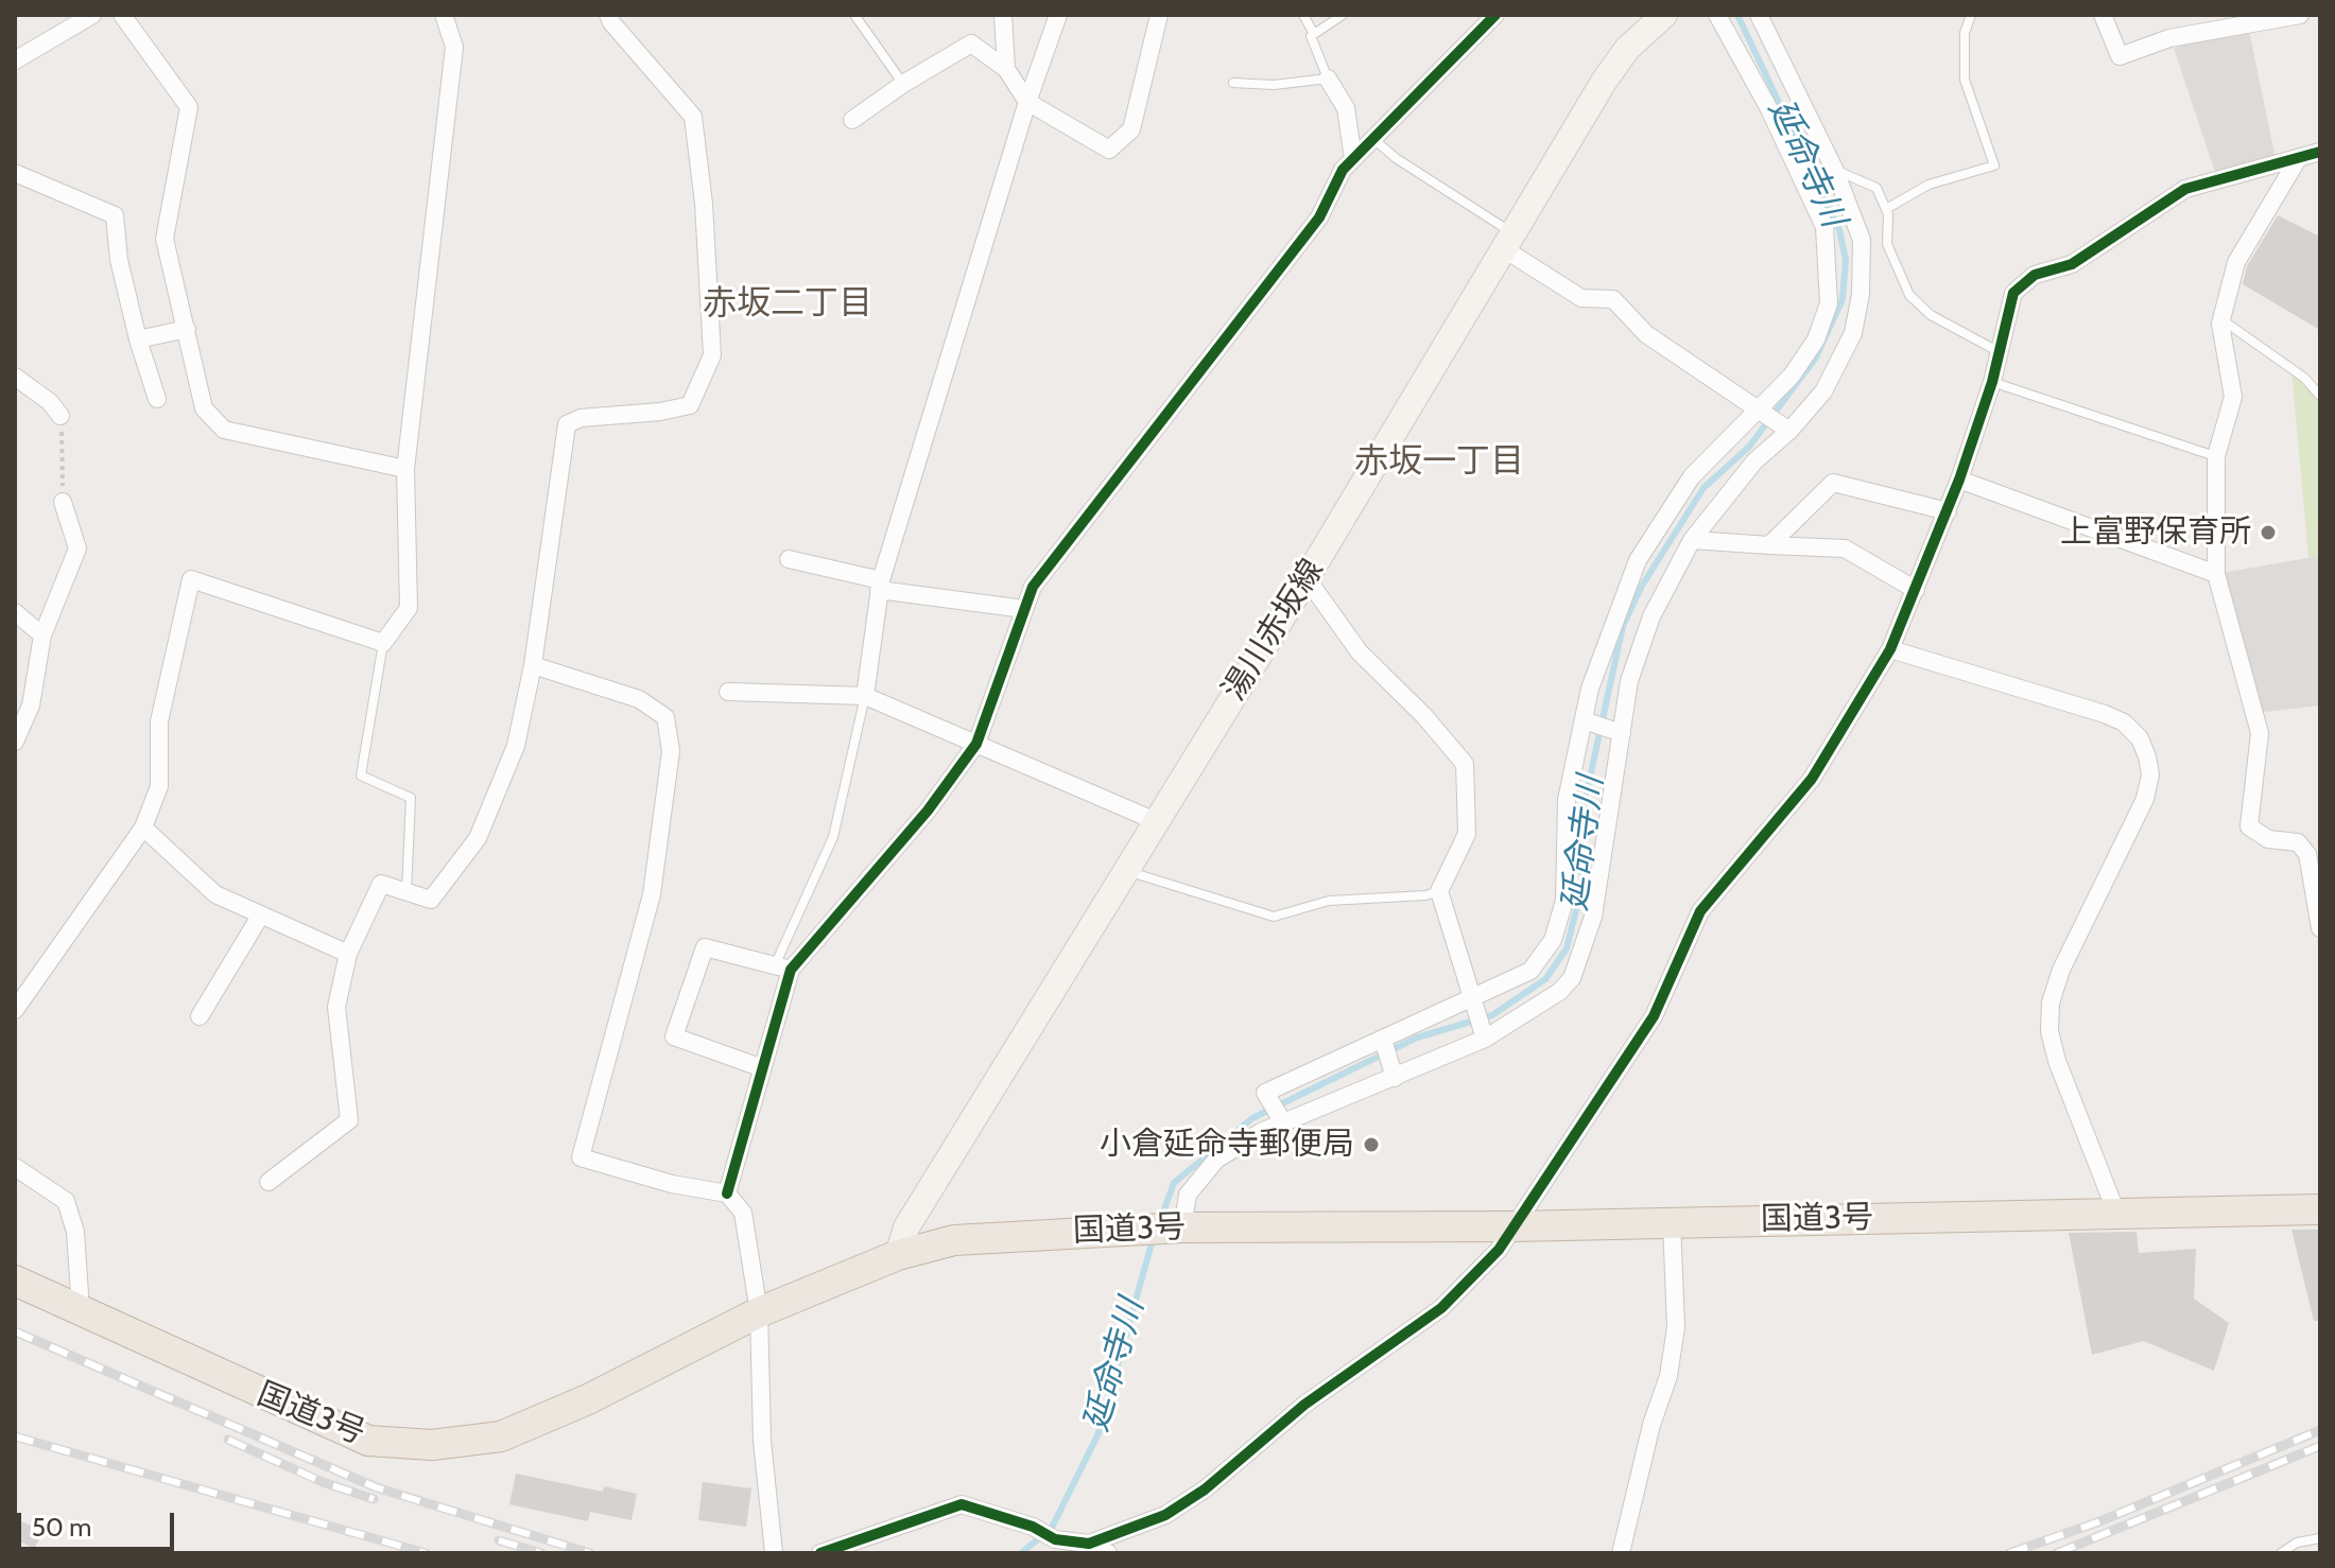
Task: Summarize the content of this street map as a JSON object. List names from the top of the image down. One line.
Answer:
{"streets":{"highway":["国道3号"],"main road":["湯川赤坂線"]},"crossings":[["湯川赤坂線","国道3号"]],"districts":["赤坂二丁目","赤坂一丁目"],"water":["延命寺川"],"places":["上富野保育所","小倉延命寺郵便局"],"scale_bar":"50 m"}
